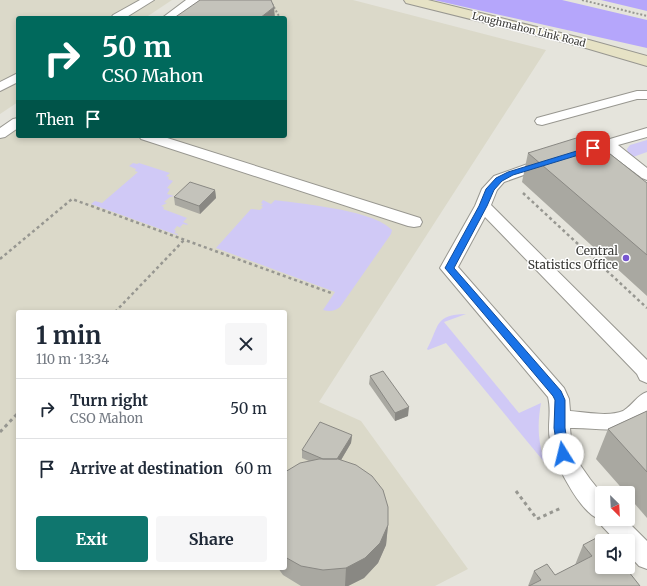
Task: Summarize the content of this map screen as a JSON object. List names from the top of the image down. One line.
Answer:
{"streets":{"main road":["Loughmahon Link Road"]},"places":["Central Statistics Office"],"north":"bottom right","page":{"turn":["50 m","CSO Mahon"],"then":"Then","heading":["1 min","110 m · 13:34"],"list":[{"name":"Turn right","note":"CSO Mahon","value":"50 m"},{"name":"Arrive at destination","value":"60 m"}],"buttons":["Exit","Share"]}}
